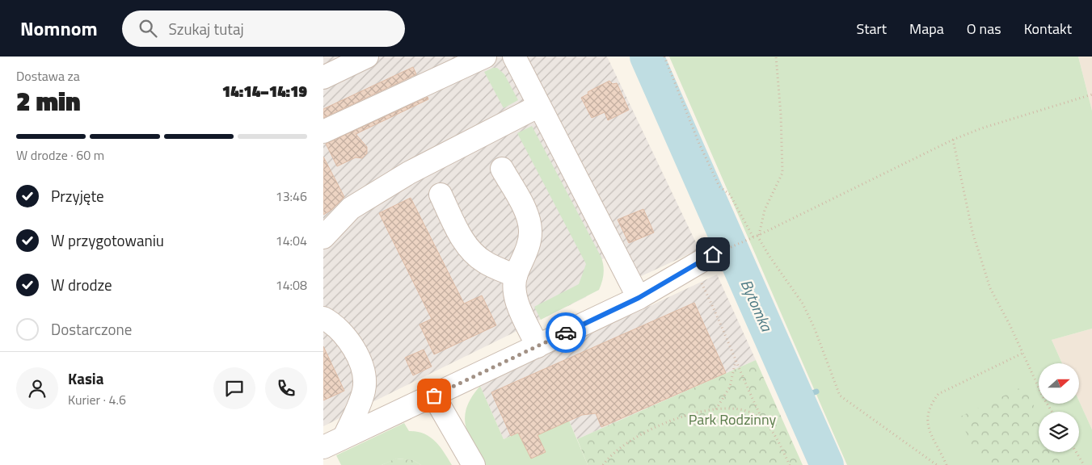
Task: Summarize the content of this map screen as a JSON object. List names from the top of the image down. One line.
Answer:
{"water":["Bytomka"],"parks":["Park Rodzinny"],"north":"right","page":{"header":"Nomnom","search":"Szukaj tutaj","nav":["Start","Mapa","O nas","Kontakt"],"heading":["2 min","Dostawa za","14:14–14:19"],"panel":["Kasia","Kurier · 4.6"],"bar":"W drodze · 60 m","list":[["Przyjęte","13:46"],["W przygotowaniu","14:04"],["W drodze","14:08"],"Dostarczone"]}}
